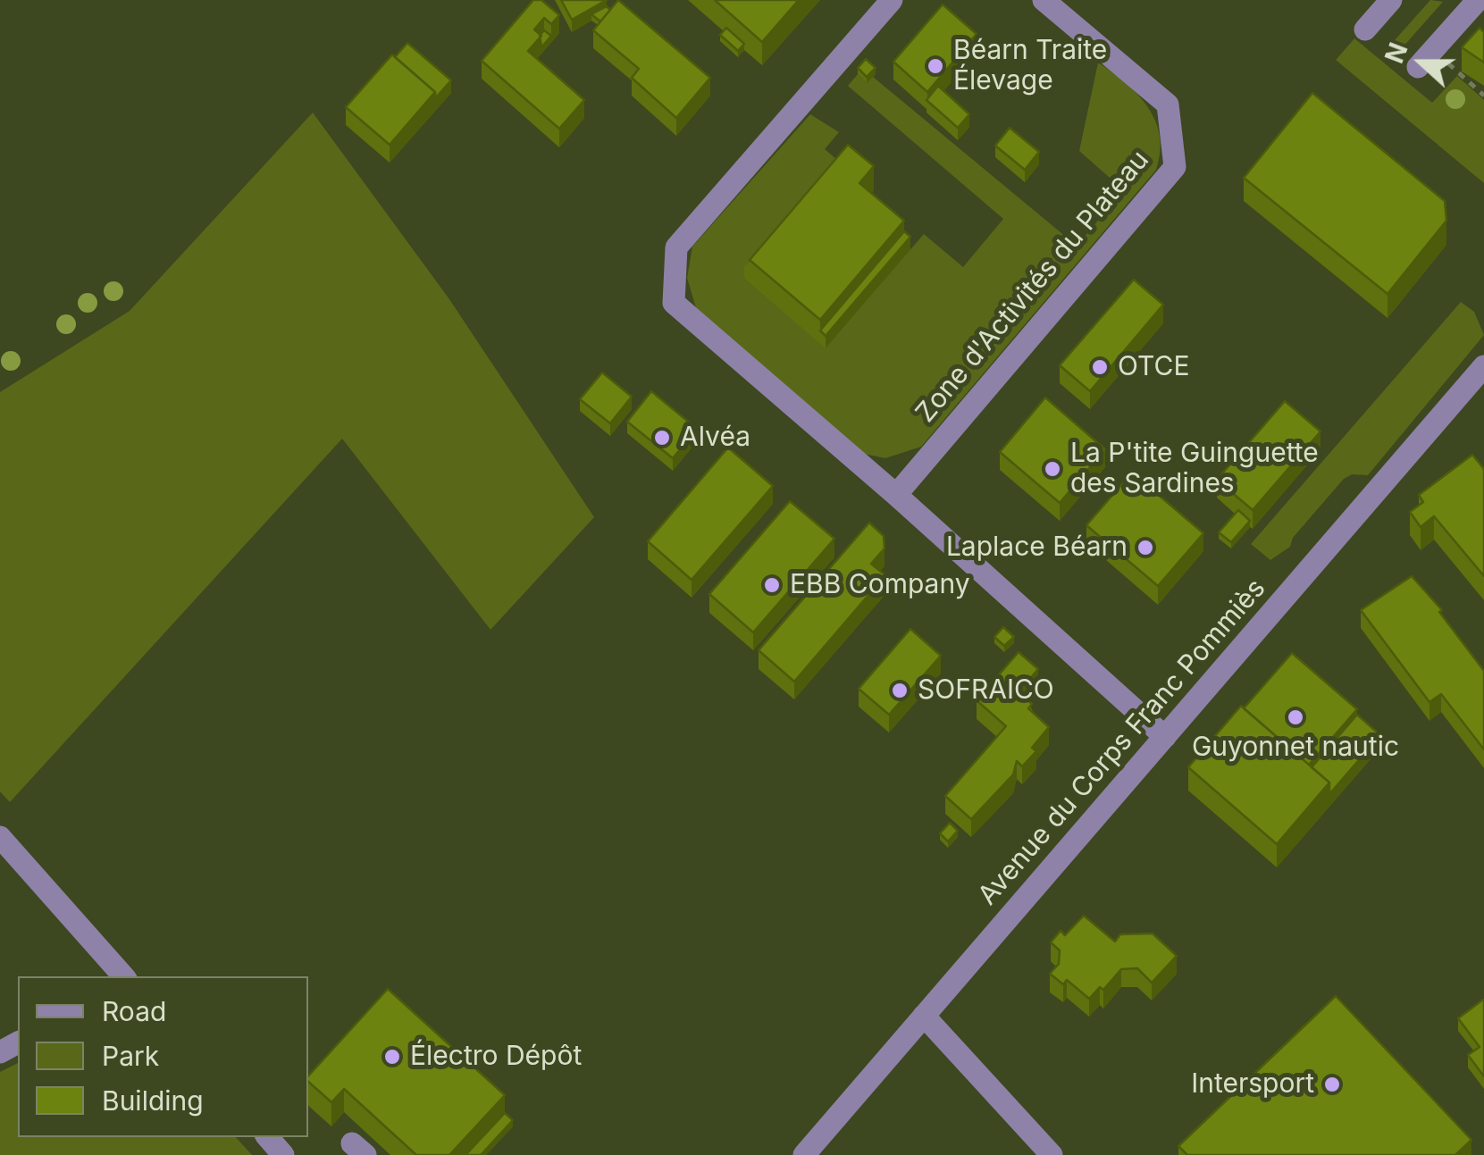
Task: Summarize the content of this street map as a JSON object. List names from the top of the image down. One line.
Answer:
{"streets":{"street":["Zone d'Activités du Plateau","Avenue du Corps Franc Pommiès"]},"places":["Béarn Traite Élevage","OTCE","Alvéa","La P'tite Guinguette des Sardines","Laplace Béarn","EBB Company","SOFRAICO","Guyonnet nautic","Électro Dépôt","Intersport"],"legend":["Road","Park","Building"],"north":"left"}
